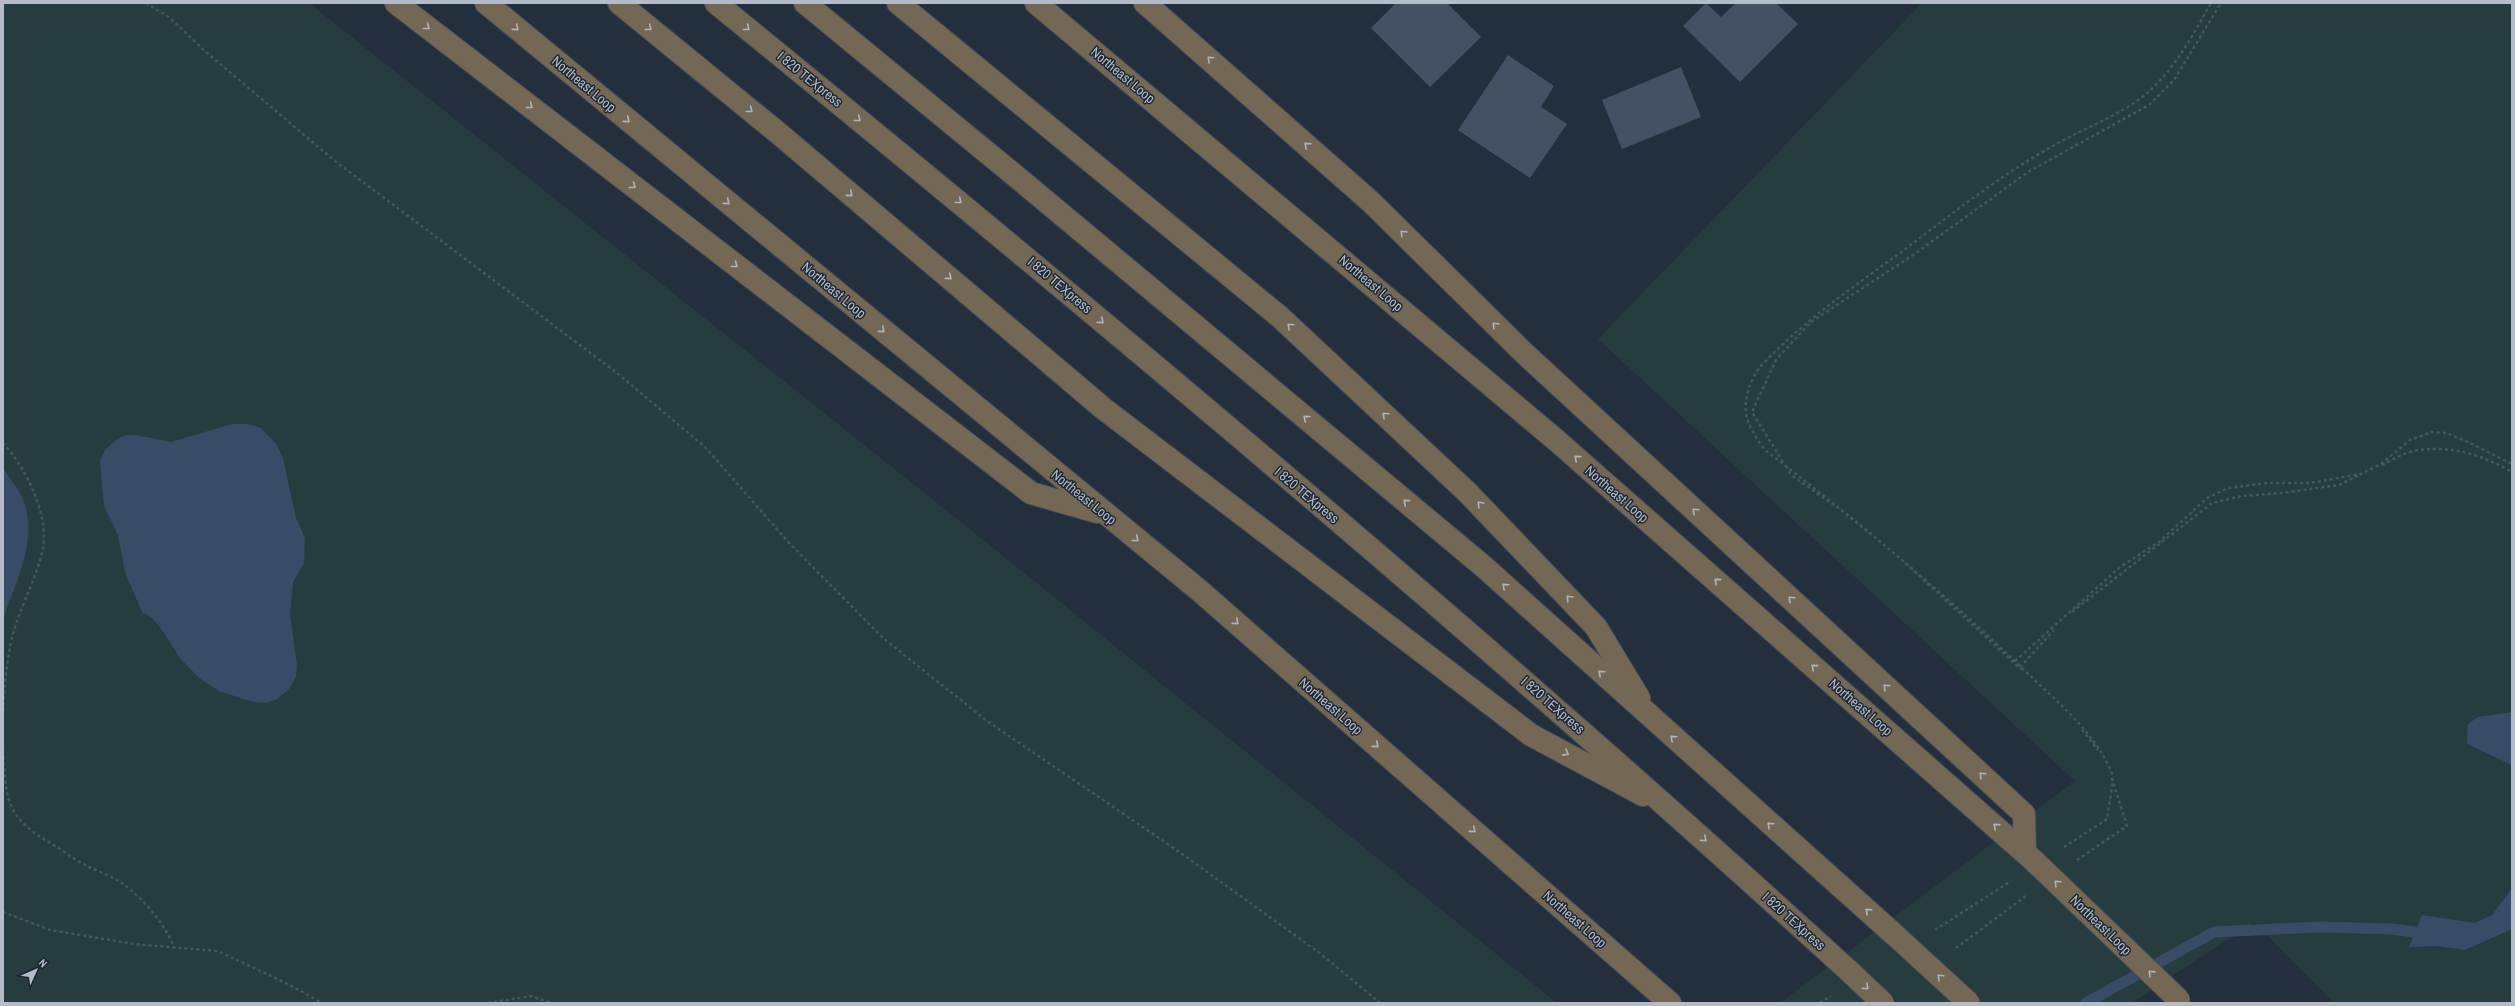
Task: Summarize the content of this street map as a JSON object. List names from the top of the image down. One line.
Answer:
{"streets":{"highway":["Northeast Loop","I 820 TEXpress"]},"north":"top right"}
